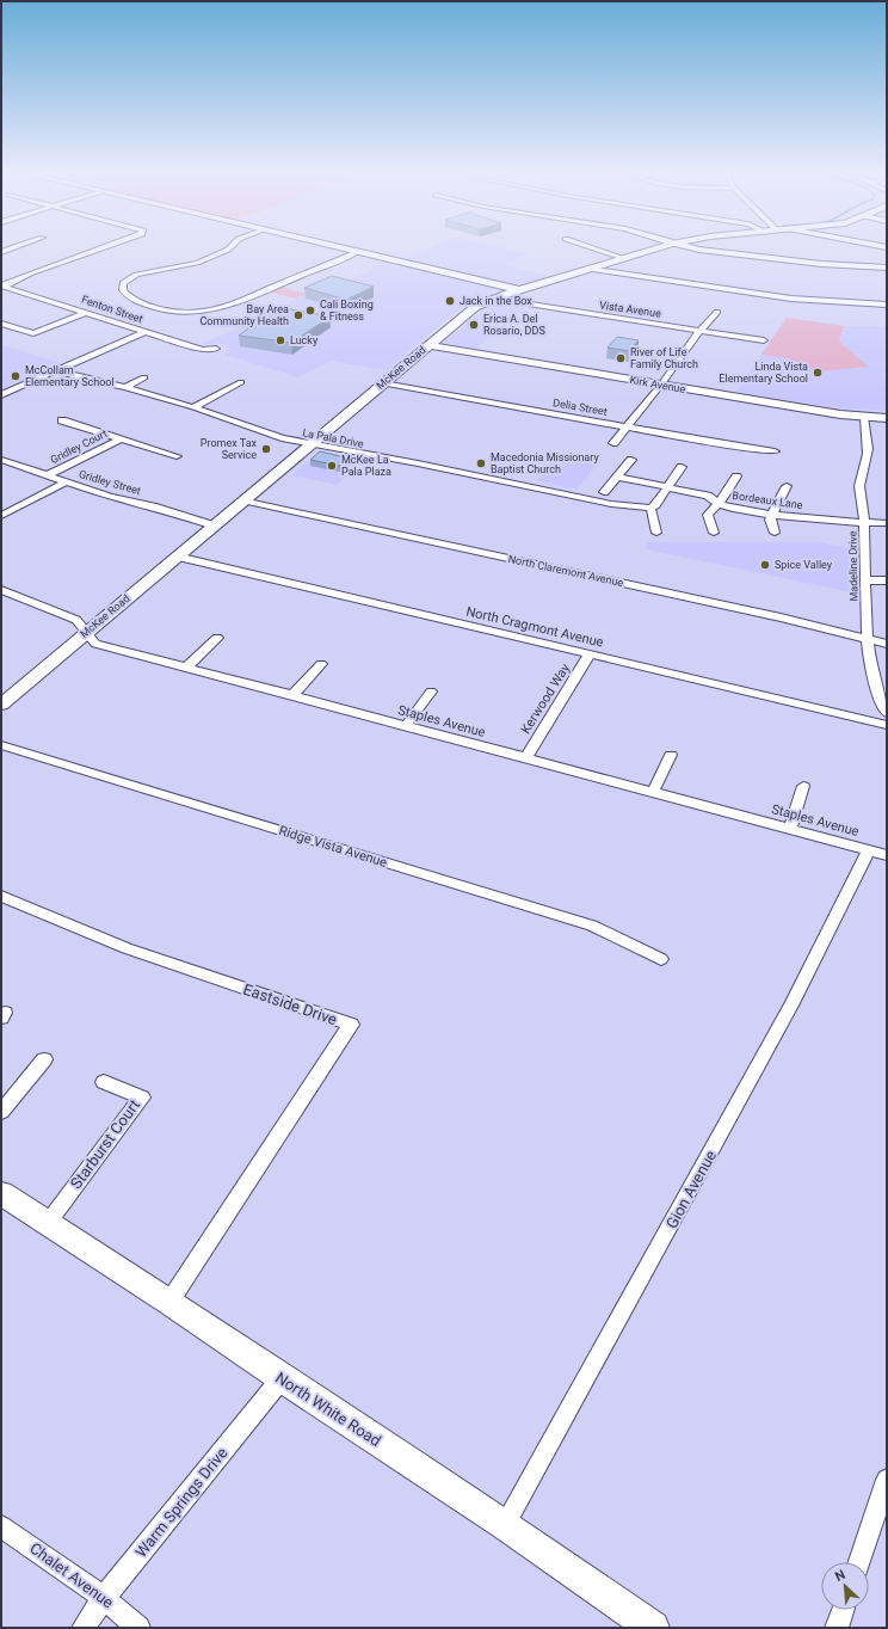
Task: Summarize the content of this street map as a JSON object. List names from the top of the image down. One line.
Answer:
{"streets":{"street":["Fenton Street","Vista Avenue","McKee Road","Kirk Avenue","Delia Street","La Pala Drive","Gridley Court","Gridley Street","Bordeaux Lane","Madeline Drive","North Claremont Avenue","North Cragmont Avenue","Kerwood Way","Staples Avenue","Ridge Vista Avenue","Eastside Drive","Starburst Court","Gion Avenue","North White Road","Warm Springs Drive","Chalet Avenue"]},"crossings":[["Vista Avenue","McKee Road"],["McKee Road","Kirk Avenue"],["McKee Road","Delia Street"],["McKee Road","La Pala Drive"],["McKee Road","Gridley Street"],["McKee Road","North Claremont Avenue"],["McKee Road","North Cragmont Avenue"],["McKee Road","Staples Avenue"],["Kirk Avenue","Madeline Drive"],["Gridley Court","Gridley Street"],["Bordeaux Lane","Madeline Drive"],["Madeline Drive","North Claremont Avenue"],["North Cragmont Avenue","Kerwood Way"],["Kerwood Way","Staples Avenue"],["Staples Avenue","Gion Avenue"],["Eastside Drive","North White Road"],["Starburst Court","North White Road"],["Gion Avenue","North White Road"],["North White Road","Warm Springs Drive"],["Warm Springs Drive","Chalet Avenue"]],"places":["Jack in the Box","Cali Boxing & Fitness","Bay Area Community Health","Erica A. Del Rosario, DDS","Lucky","River of Life Family Church","Linda Vista Elementary School","McCollam Elementary School","Promex Tax Service","Macedonia Missionary Baptist Church","McKee La Pala Plaza","Spice Valley"],"north":"top left"}
